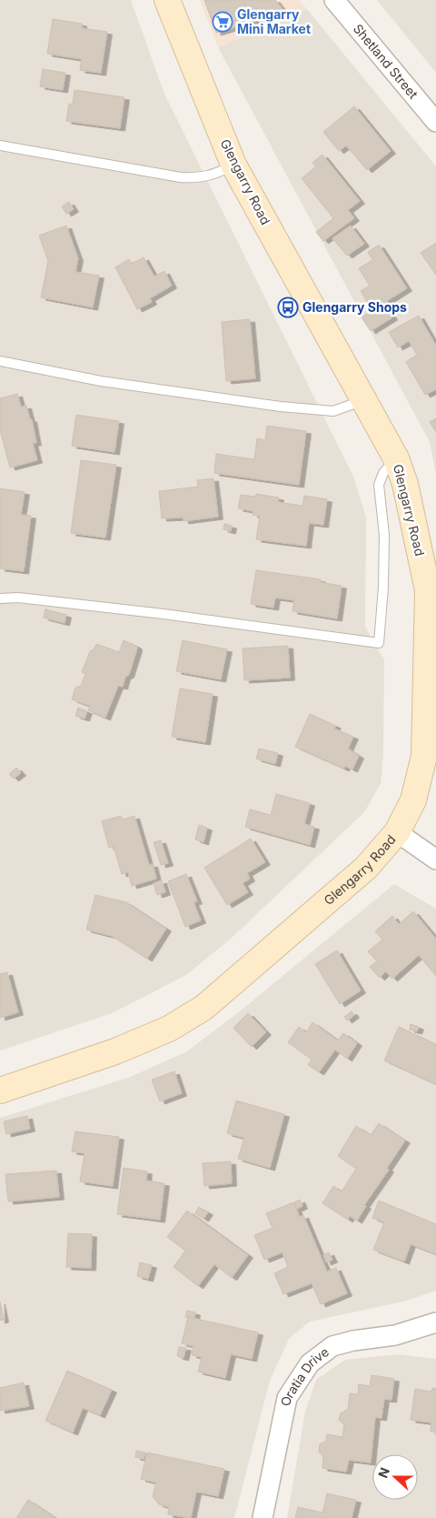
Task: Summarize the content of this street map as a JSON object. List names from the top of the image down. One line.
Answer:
{"streets":{"main road":["Glengarry Road"],"street":["Shetland Street","Oratia Drive"]},"places":{"supermarket":["Glengarry Mini Market"],"bus stop":["Glengarry Shops"]},"north":"left"}
